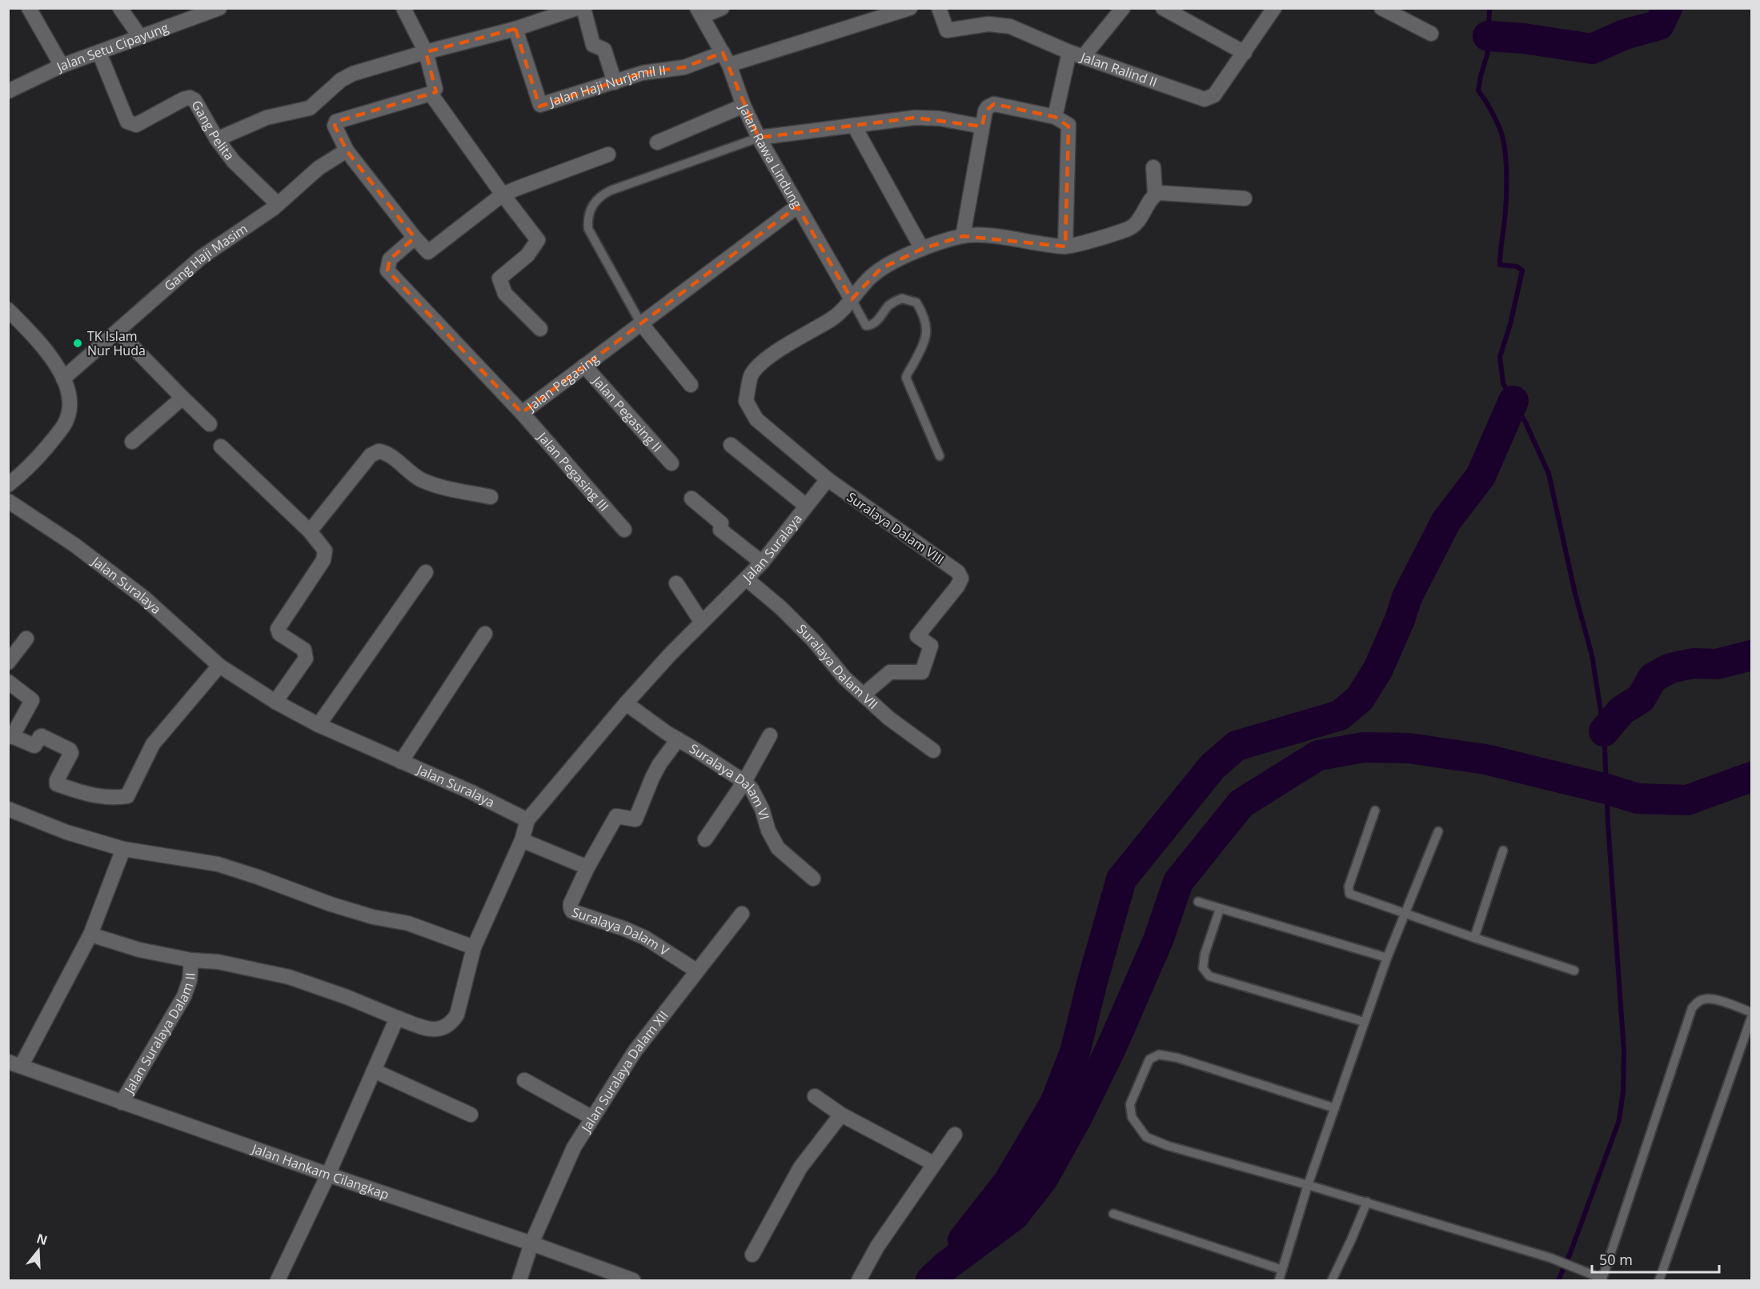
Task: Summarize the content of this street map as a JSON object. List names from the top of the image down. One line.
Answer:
{"streets":{"street":["Jalan Setu Cipayung","Jalan Ralind II","Jalan Haji Nurjamil II","Gang Pelita","Jalan Rawa Lindung","Gang Haji Masim","Jalan Pegasing","Jalan Pegasing II","Jalan Pegasing III","Suralaya Dalam VIII","Jalan Suralaya","Suralaya Dalam VII","Suralaya Dalam VI","Suralaya Dalam V","Jalan Suralaya Dalam II","Jalan Suralaya Dalam XII","Jalan Hankam Cilangkap"]},"crossings":[["Jalan Setu Cipayung","Gang Pelita"],["Jalan Haji Nurjamil II","Jalan Rawa Lindung"],["Gang Pelita","Gang Haji Masim"],["Jalan Rawa Lindung","Jalan Pegasing"],["Jalan Rawa Lindung","Suralaya Dalam VIII"],["Jalan Pegasing","Jalan Pegasing II"],["Jalan Pegasing","Jalan Pegasing III"],["Suralaya Dalam VIII","Jalan Suralaya"],["Suralaya Dalam VIII","Suralaya Dalam VII"],["Jalan Suralaya","Suralaya Dalam VII"],["Jalan Suralaya","Suralaya Dalam VI"],["Suralaya Dalam V","Jalan Suralaya Dalam XII"],["Jalan Suralaya Dalam II","Jalan Hankam Cilangkap"],["Jalan Suralaya Dalam XII","Jalan Hankam Cilangkap"]],"places":["TK Islam Nur Huda"],"scale_bar":"50 m","north":"top"}
